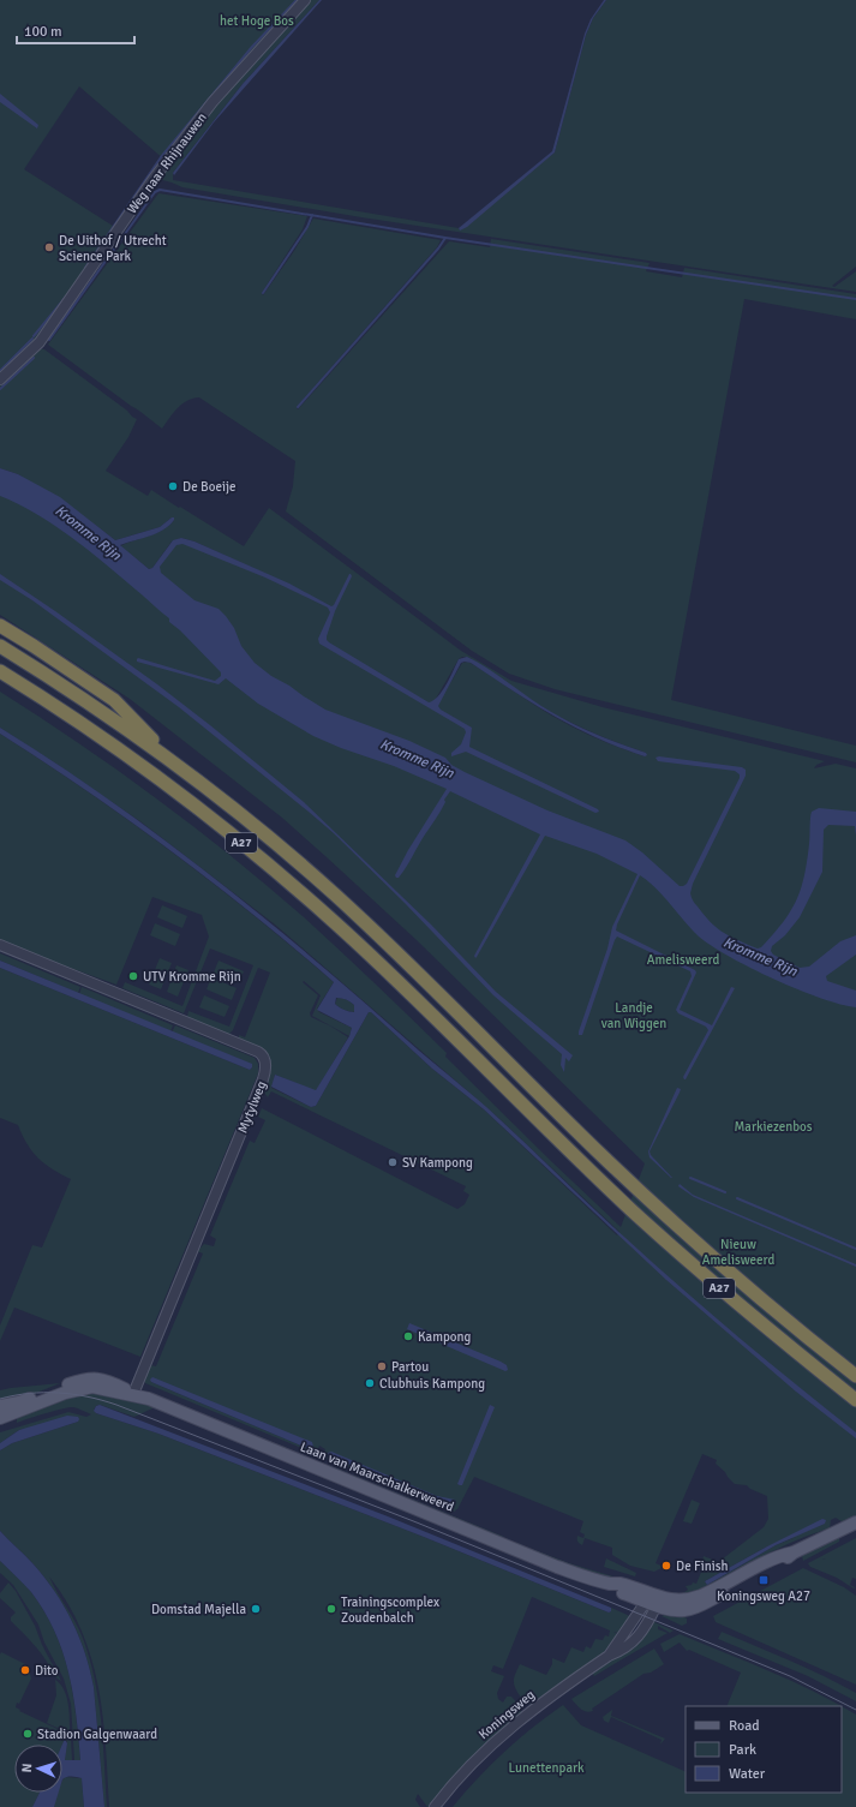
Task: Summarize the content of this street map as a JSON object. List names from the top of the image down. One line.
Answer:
{"streets":{"highway":["A27"],"main road":["Laan van Maarschalkerweerd"],"street":["Weg naar Rhijnauwen","Mytylweg","Koningsweg"]},"crossings":[["Mytylweg","Laan van Maarschalkerweerd"],["Laan van Maarschalkerweerd","Koningsweg"]],"water":["Kromme Rijn"],"parks":["het Hoge Bos","Amelisweerd","Landje van Wiggen","Markiezenbos","Nieuw Amelisweerd","Lunettenpark"],"places":{"other":["De Uithof / Utrecht Science Park","De Boeije","UTV Kromme Rijn","SV Kampong","Kampong","Partou","Clubhuis Kampong","De Finish","Domstad Majella","Trainingscomplex Zoudenbalch","Dito","Stadion Galgenwaard"],"transit":["Koningsweg A27"]},"legend":["Road","Park","Water"],"scale_bar":"100 m","north":"left"}
